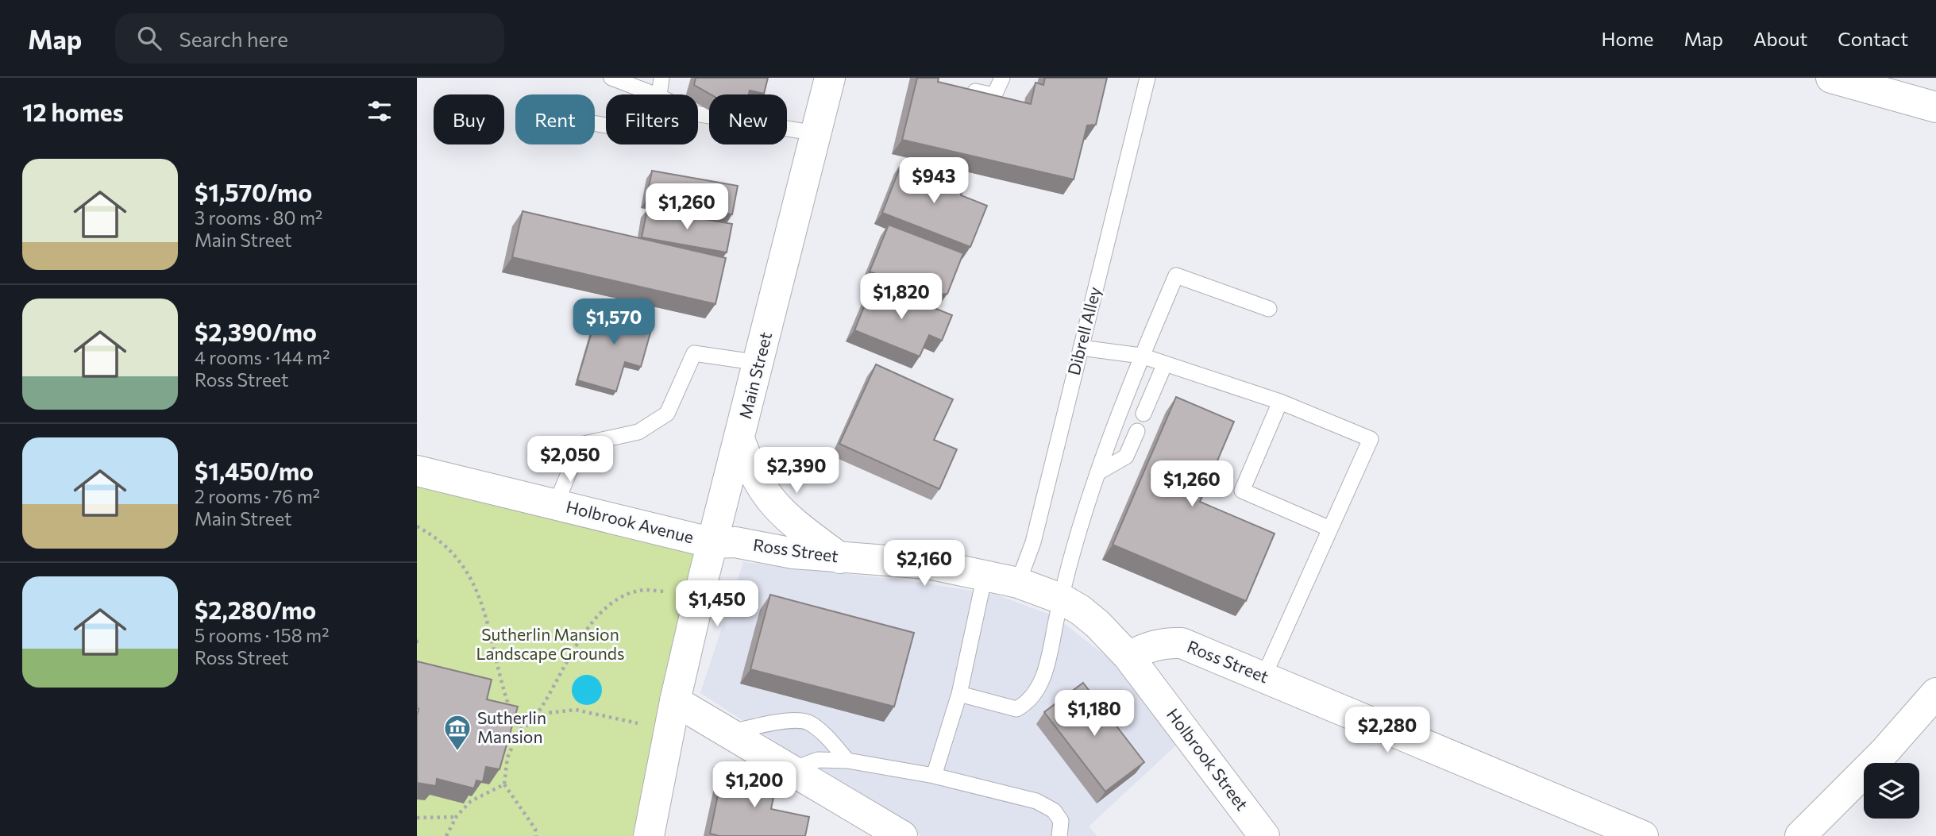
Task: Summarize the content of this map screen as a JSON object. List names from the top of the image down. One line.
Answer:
{"streets":{"street":["Main Street","Holbrook Avenue","Ross Street","Holbrook Street"],"lane":["Dibrell Alley"]},"crossings":[["Dibrell Alley","Ross Street"],["Main Street","Holbrook Avenue"],["Main Street","Ross Street"],["Holbrook Avenue","Ross Street"],["Ross Street","Holbrook Street"]],"parks":["Sutherlin Mansion Landscape Grounds"],"places":{"museum":["Sutherlin Mansion"]},"page":{"header":"Map","search":"Search here","nav":["Home","Map","About","Contact"],"heading":"12 homes","chip":["Buy","Rent","Filters","New"],"list":[{"name":"$1,570/mo","note":"3 rooms · 80 m² · Main Street"},{"name":"$2,390/mo","note":"4 rooms · 144 m² · Ross Street"},{"name":"$1,450/mo","note":"2 rooms · 76 m² · Main Street"},{"name":"$2,280/mo","note":"5 rooms · 158 m² · Ross Street"}],"price":["$943","$1,260","$1,820","$1,570","$2,050","$2,390","$1,260","$2,160","$1,450","$1,180","$2,280","$1,200"]}}
